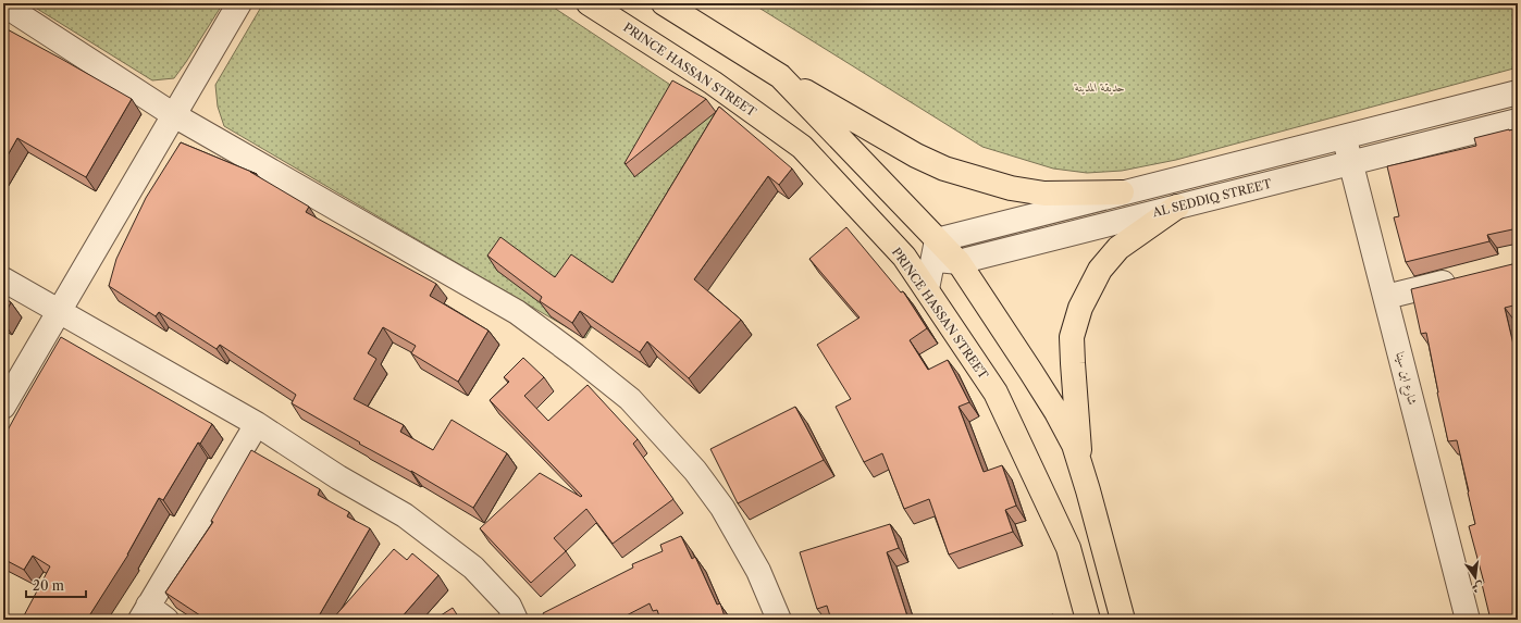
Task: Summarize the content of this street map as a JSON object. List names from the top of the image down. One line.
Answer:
{"streets":{"main road":["PRINCE HASSAN STREET"],"street":["AL SEDDIQ STREET","شارع ابن سينا"]},"crossings":[["AL SEDDIQ STREET","شارع ابن سينا"]],"parks":["حديقة المدينة"],"scale_bar":"20 m","north":"bottom"}
